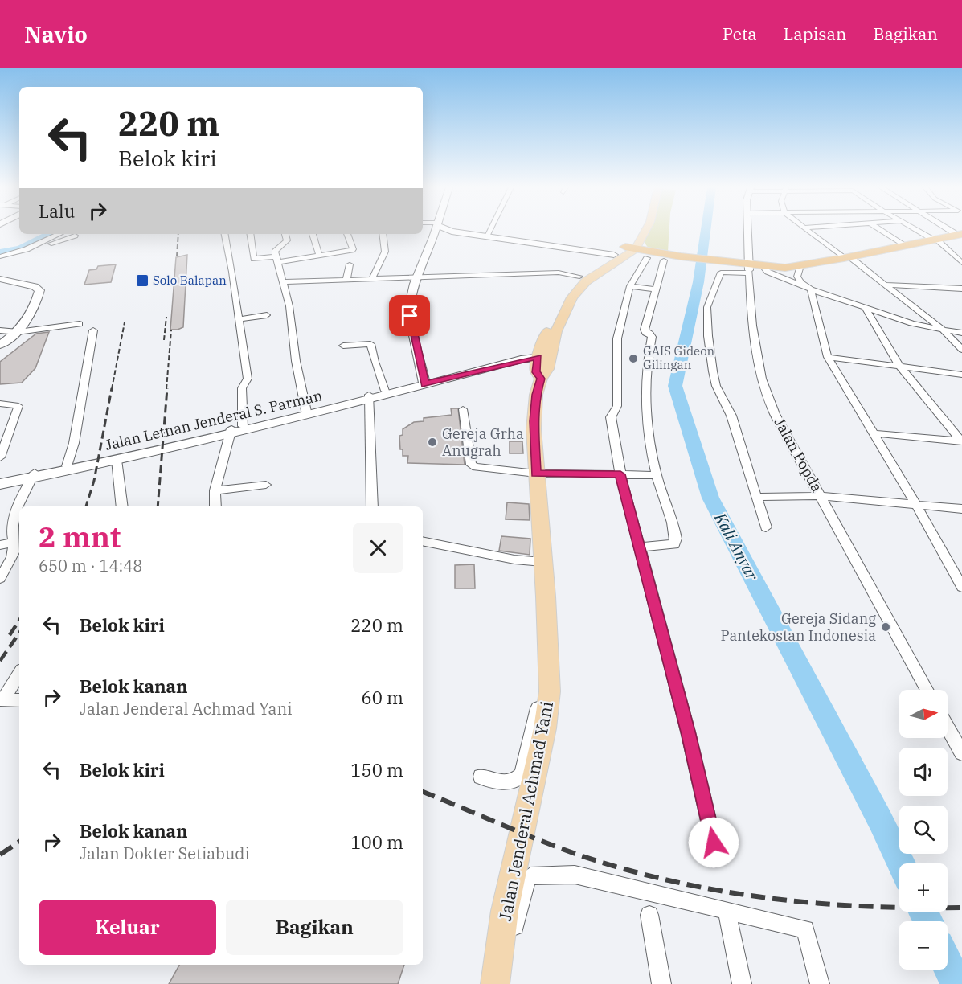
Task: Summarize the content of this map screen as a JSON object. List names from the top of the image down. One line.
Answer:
{"streets":{"main road":["Jalan Letnan Jenderal S. Parman","Jalan Popda","Jalan Jenderal Achmad Yani"]},"crossings":[["Jalan Letnan Jenderal S. Parman","Jalan Jenderal Achmad Yani"]],"water":["Kali Anyar"],"places":{"transit":["Solo Balapan"],"other":["GAIS Gideon Gilingan","Gereja Grha Anugrah","Gereja Sidang Pantekostan Indonesia"]},"north":"right","page":{"header":"Navio","nav":["Peta","Lapisan","Bagikan"],"turn":["220 m","Belok kiri"],"then":"Lalu","heading":["2 mnt","650 m · 14:48"],"list":[{"name":"Belok kiri","value":"220 m"},{"name":"Belok kanan","note":"Jalan Jenderal Achmad Yani","value":"60 m"},{"name":"Belok kiri","value":"150 m"},{"name":"Belok kanan","note":"Jalan Dokter Setiabudi","value":"100 m"}],"map_buttons":["+","−"],"buttons":["Keluar","Bagikan"]}}
